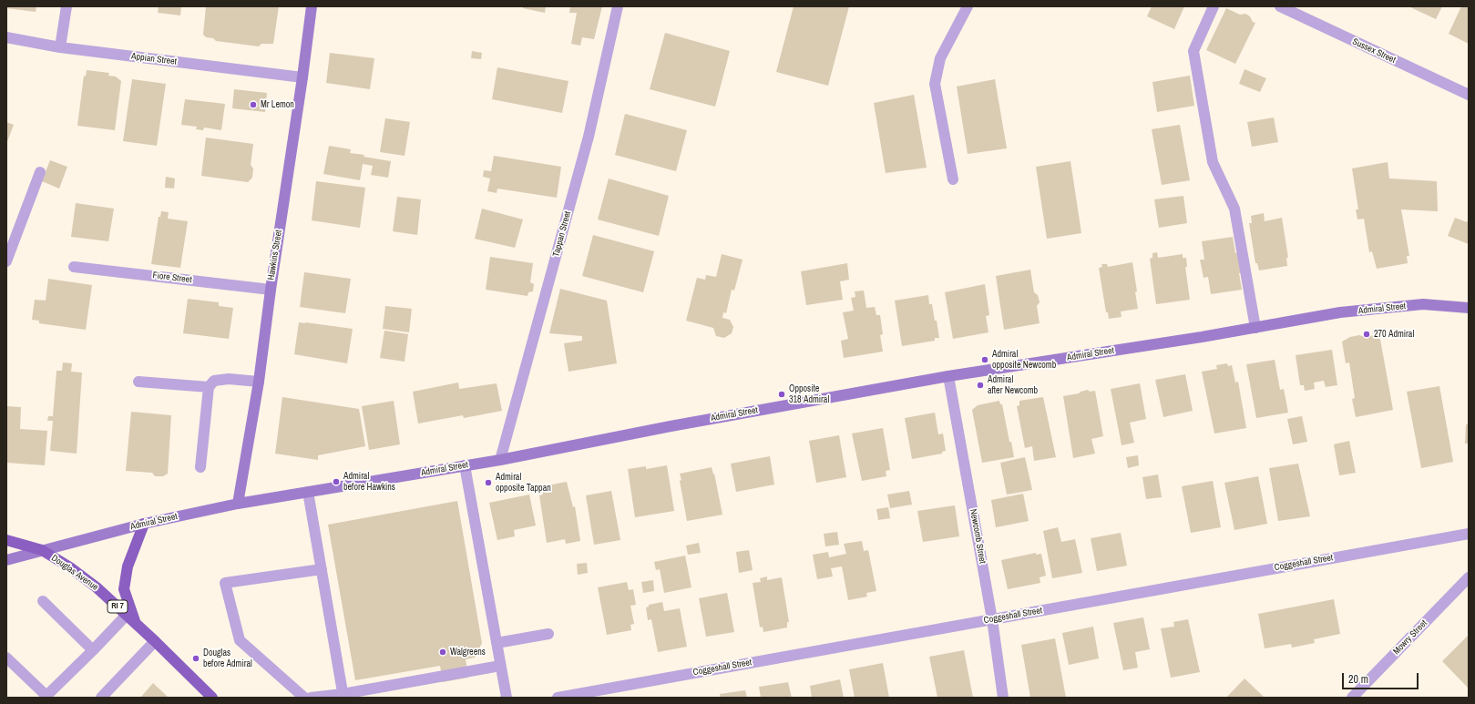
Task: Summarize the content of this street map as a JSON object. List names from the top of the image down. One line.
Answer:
{"streets":{"main road":["Hawkins Street","Admiral Street","Douglas Avenue","RI 7"],"street":["Sussex Street","Appian Street","Tappan Street","Fiore Street","Newcomb Street","Coggeshall Street","Mowry Street"]},"crossings":[["Appian Street","Hawkins Street"],["Tappan Street","Admiral Street"],["Hawkins Street","Fiore Street"],["Hawkins Street","Admiral Street"],["Admiral Street","Newcomb Street"],["Admiral Street","Douglas Avenue"],["Newcomb Street","Coggeshall Street"]],"places":["Mr Lemon","270 Admiral","Admiral opposite Newcomb","Admiral after Newcomb","Opposite 318 Admiral","Admiral before Hawkins","Admiral opposite Tappan","Walgreens","Douglas before Admiral"],"scale_bar":"20 m"}
